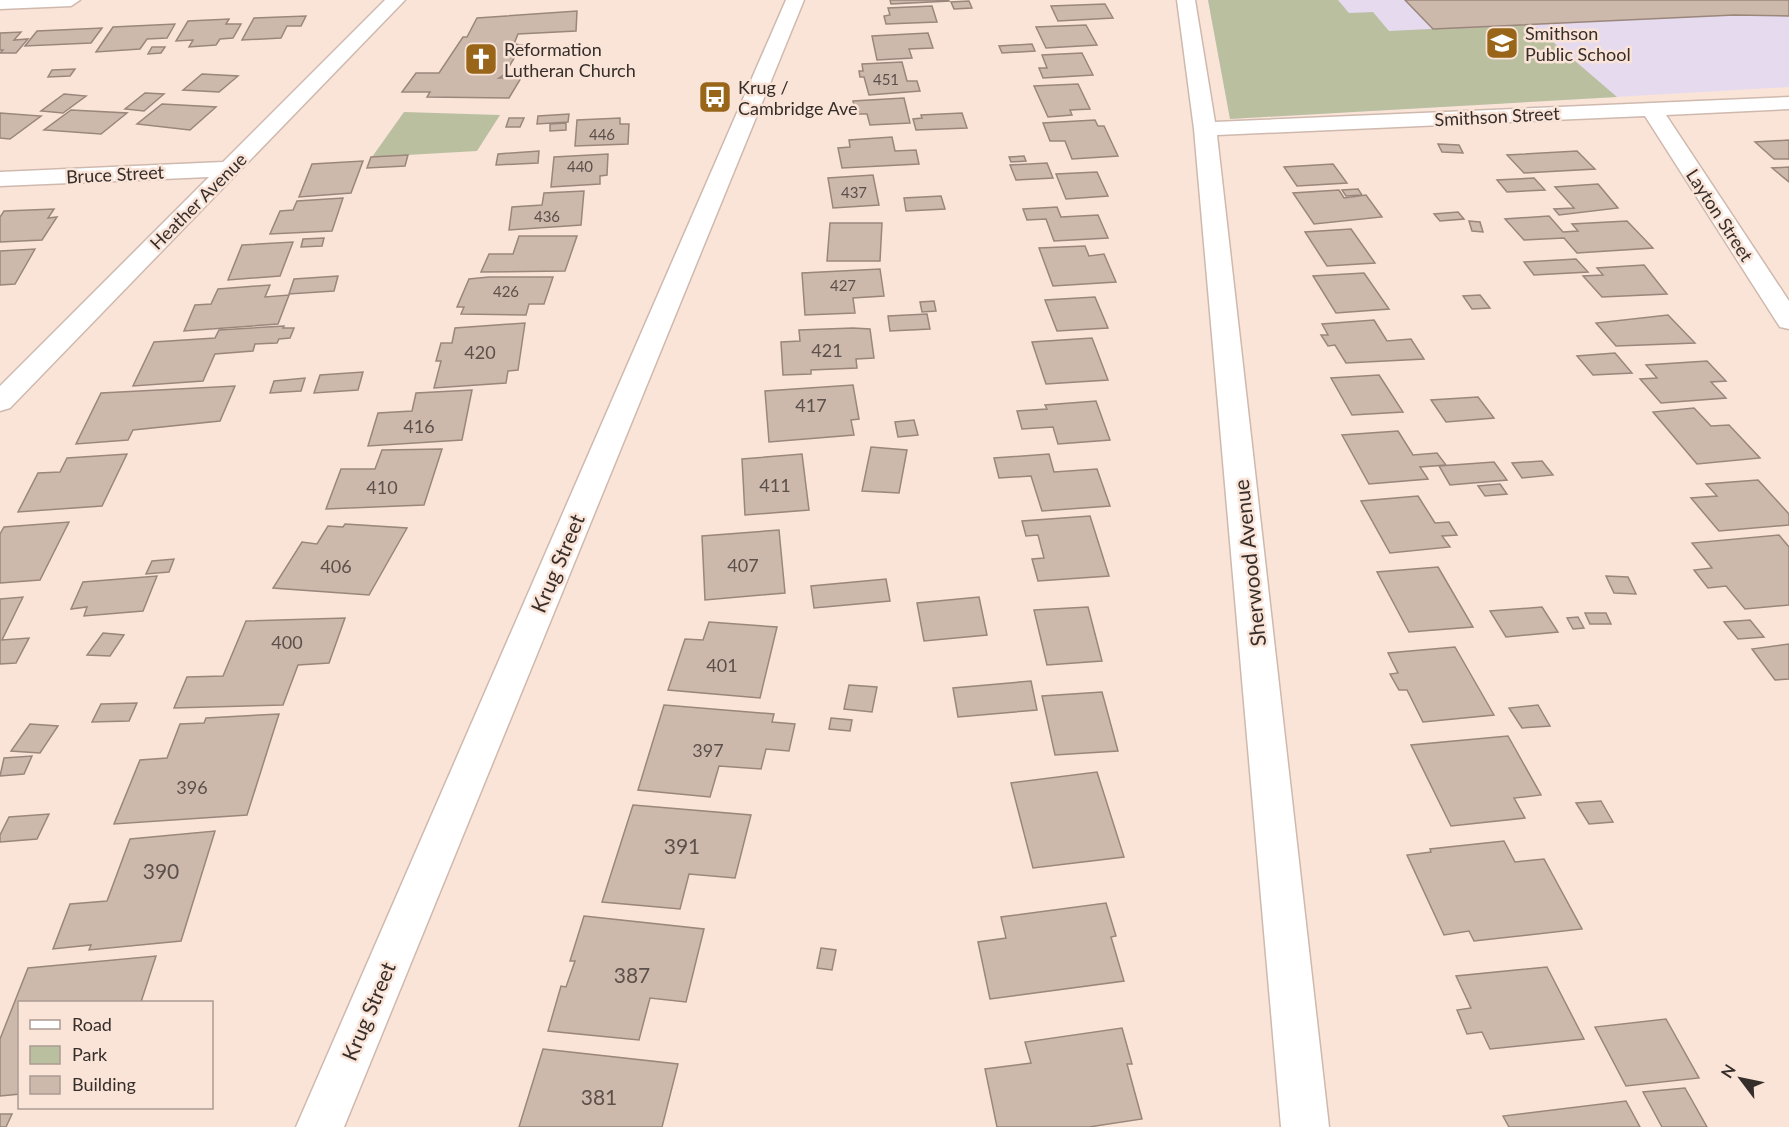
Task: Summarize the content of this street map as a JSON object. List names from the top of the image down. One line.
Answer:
{"streets":{"street":["Smithson Street","Bruce Street","Heather Avenue","Layton Street","Krug Street","Sherwood Avenue"]},"crossings":[["Smithson Street","Layton Street"],["Smithson Street","Sherwood Avenue"],["Bruce Street","Heather Avenue"]],"places":{"school or university":["Smithson Public School"],"church":["Reformation Lutheran Church"],"bus stop":["Krug / Cambridge Ave"]},"house_numbers":["451","446","440","437","436","427","426","421","420","417","416","411","410","407","406","400","401","397","396","391","390","387","381"],"legend":["Road","Park","Building"],"north":"top left"}
